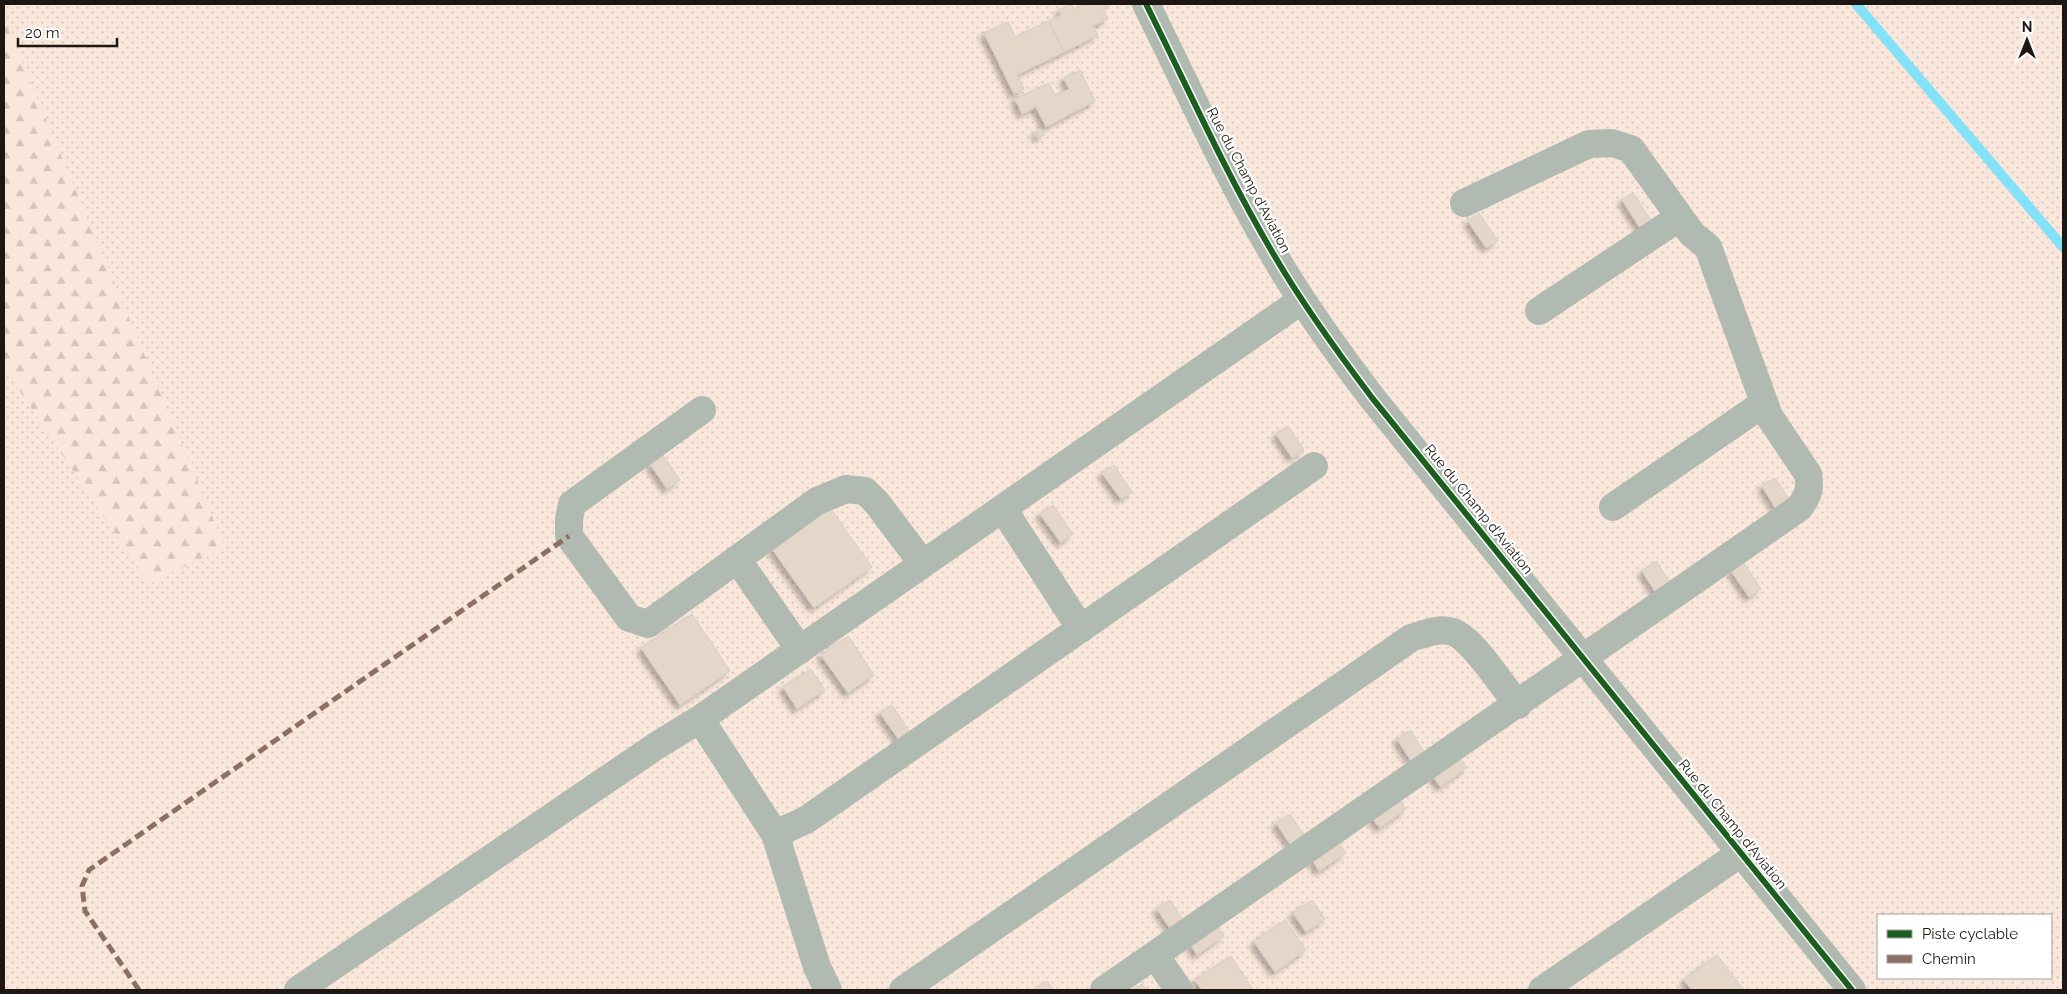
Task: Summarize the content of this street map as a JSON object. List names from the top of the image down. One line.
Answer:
{"streets":{"street":["Rue du Champ d'Aviation"]},"legend":["Piste cyclable","Chemin"],"scale_bar":"20 m","north":"top"}
